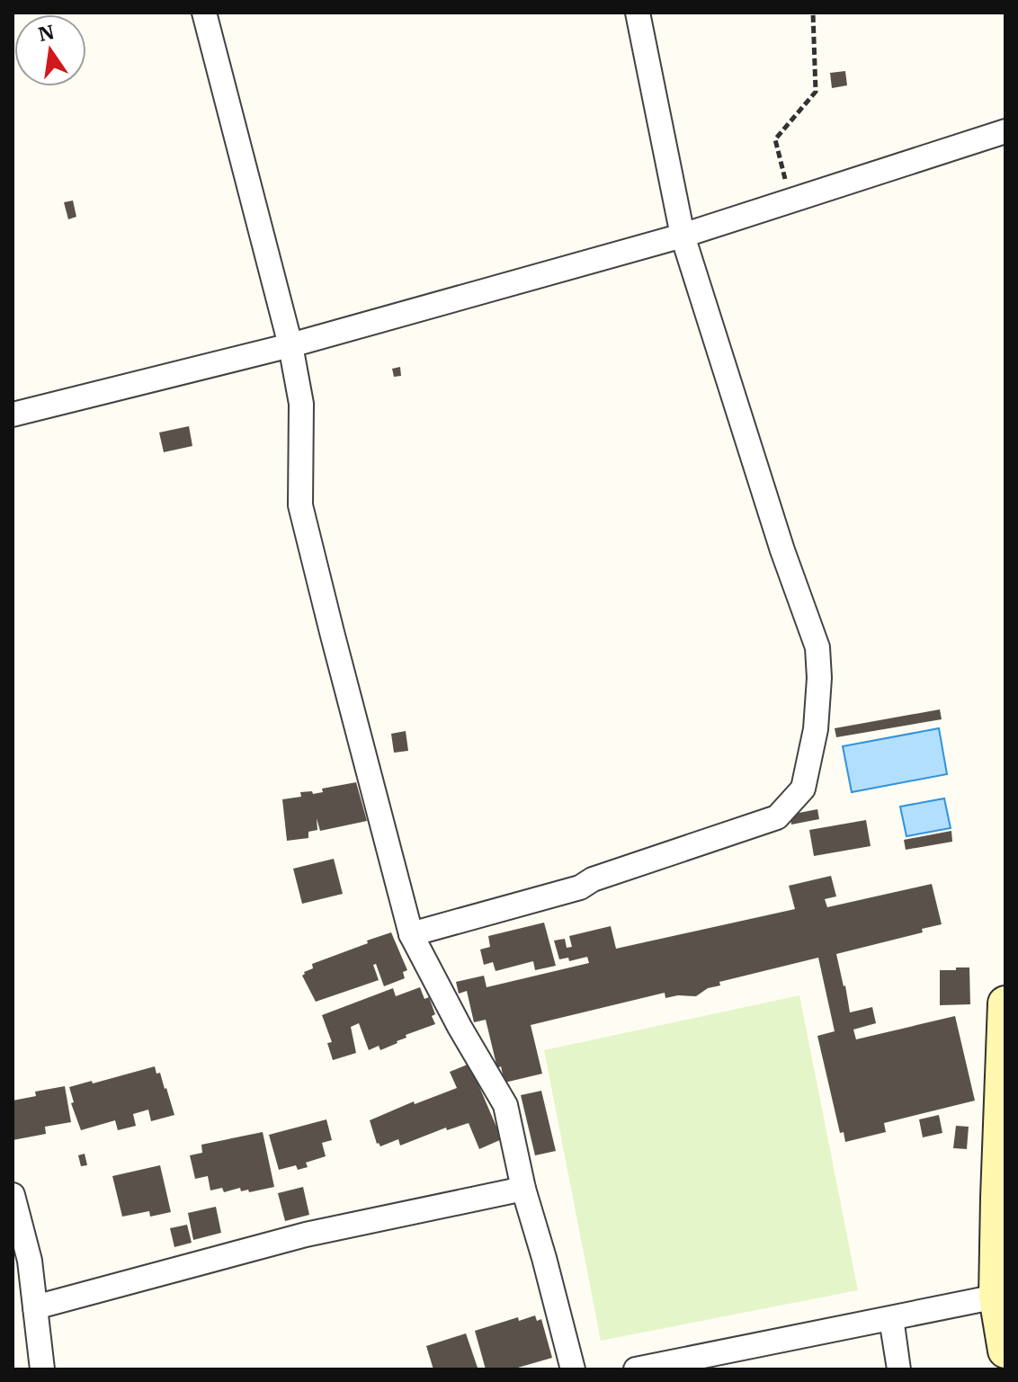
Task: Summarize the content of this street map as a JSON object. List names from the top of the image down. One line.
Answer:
{"north":"top"}
